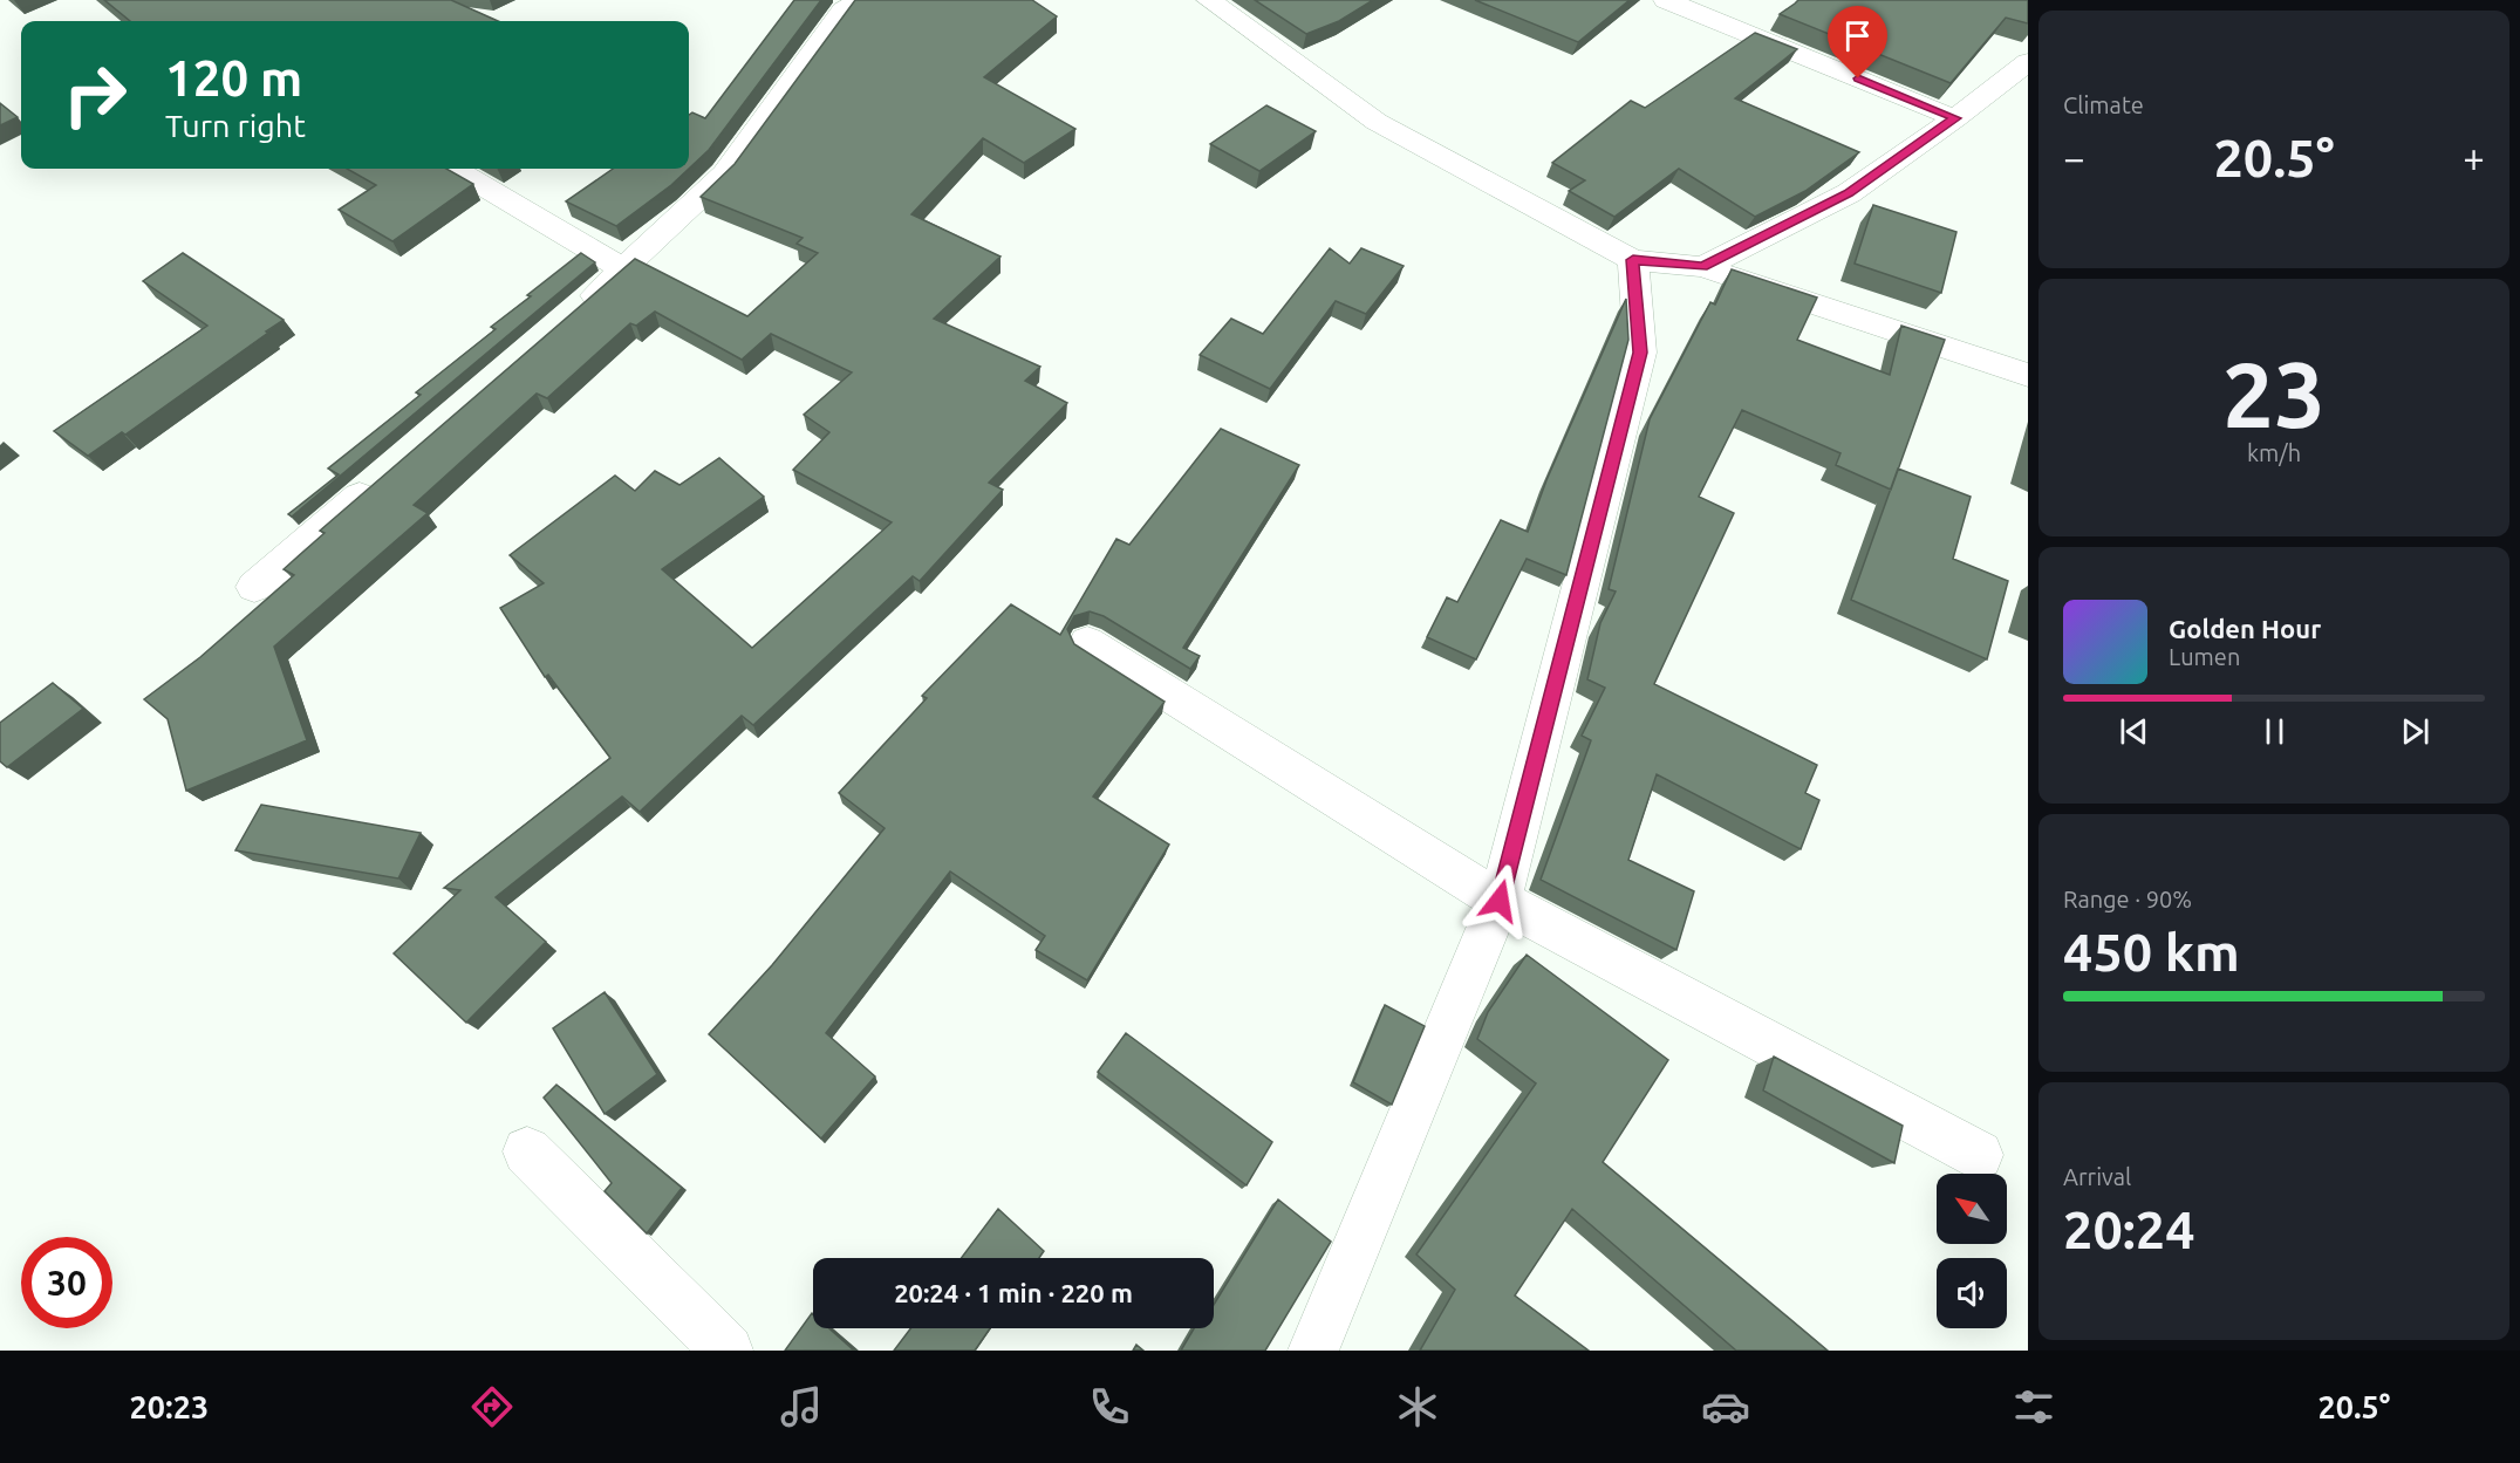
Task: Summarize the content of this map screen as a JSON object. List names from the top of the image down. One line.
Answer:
{"north":"top left","page":{"tile":["Climate",["23","km/h"],["Range · 90%","450 km"],["Arrival","20:24"]],"turn":["120 m","Turn right"],"heat":["−","20.5°","+"],"song":["Golden Hour","Lumen"],"limit":"30","trip":"20:24 · 1 min · 220 m","tabs":["20:23","20.5°"]}}
